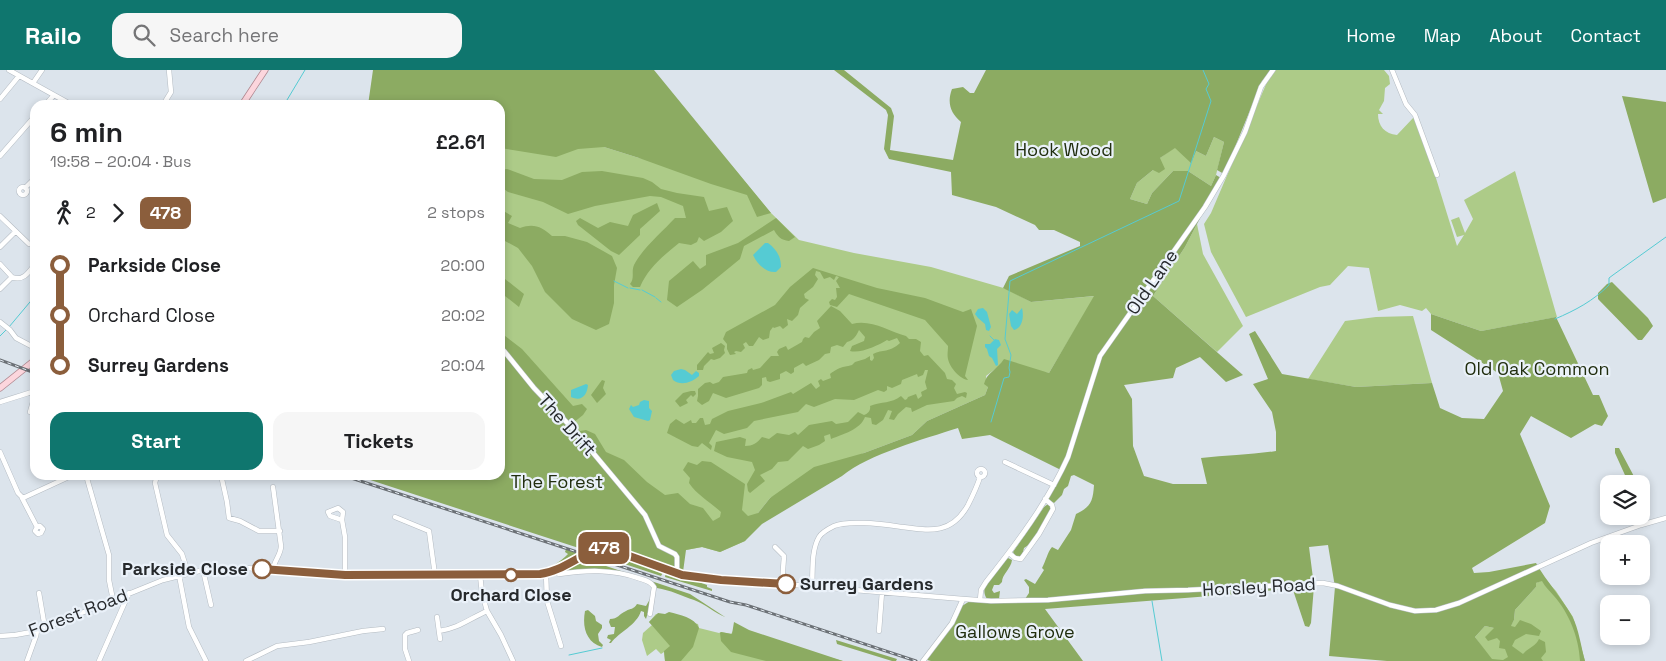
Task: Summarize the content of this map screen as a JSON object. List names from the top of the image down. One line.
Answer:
{"streets":{"street":["Old Lane","The Drift","Horsley Road","Forest Road"]},"crossings":[["Old Lane","Horsley Road"],["Old Lane","Forest Road"],["The Drift","Forest Road"],["Horsley Road","Forest Road"]],"parks":["Hook Wood","Old Oak Common","The Forest","Gallows Grove"],"places":["Parkside Close","Orchard Close","Surrey Gardens"],"lines":["bus line 478"],"page":{"header":"Railo","search":"Search here","nav":["Home","Map","About","Contact"],"on_map":"478","heading":["6 min","19:58 – 20:04 · Bus","£2.61"],"legs":["2","478","2 stops"],"list":[{"name":"Parkside Close","value":"20:00"},{"name":"Orchard Close","value":"20:02"},{"name":"Surrey Gardens","value":"20:04"}],"buttons":["Start","Tickets"],"map_buttons":["+","−"]}}
